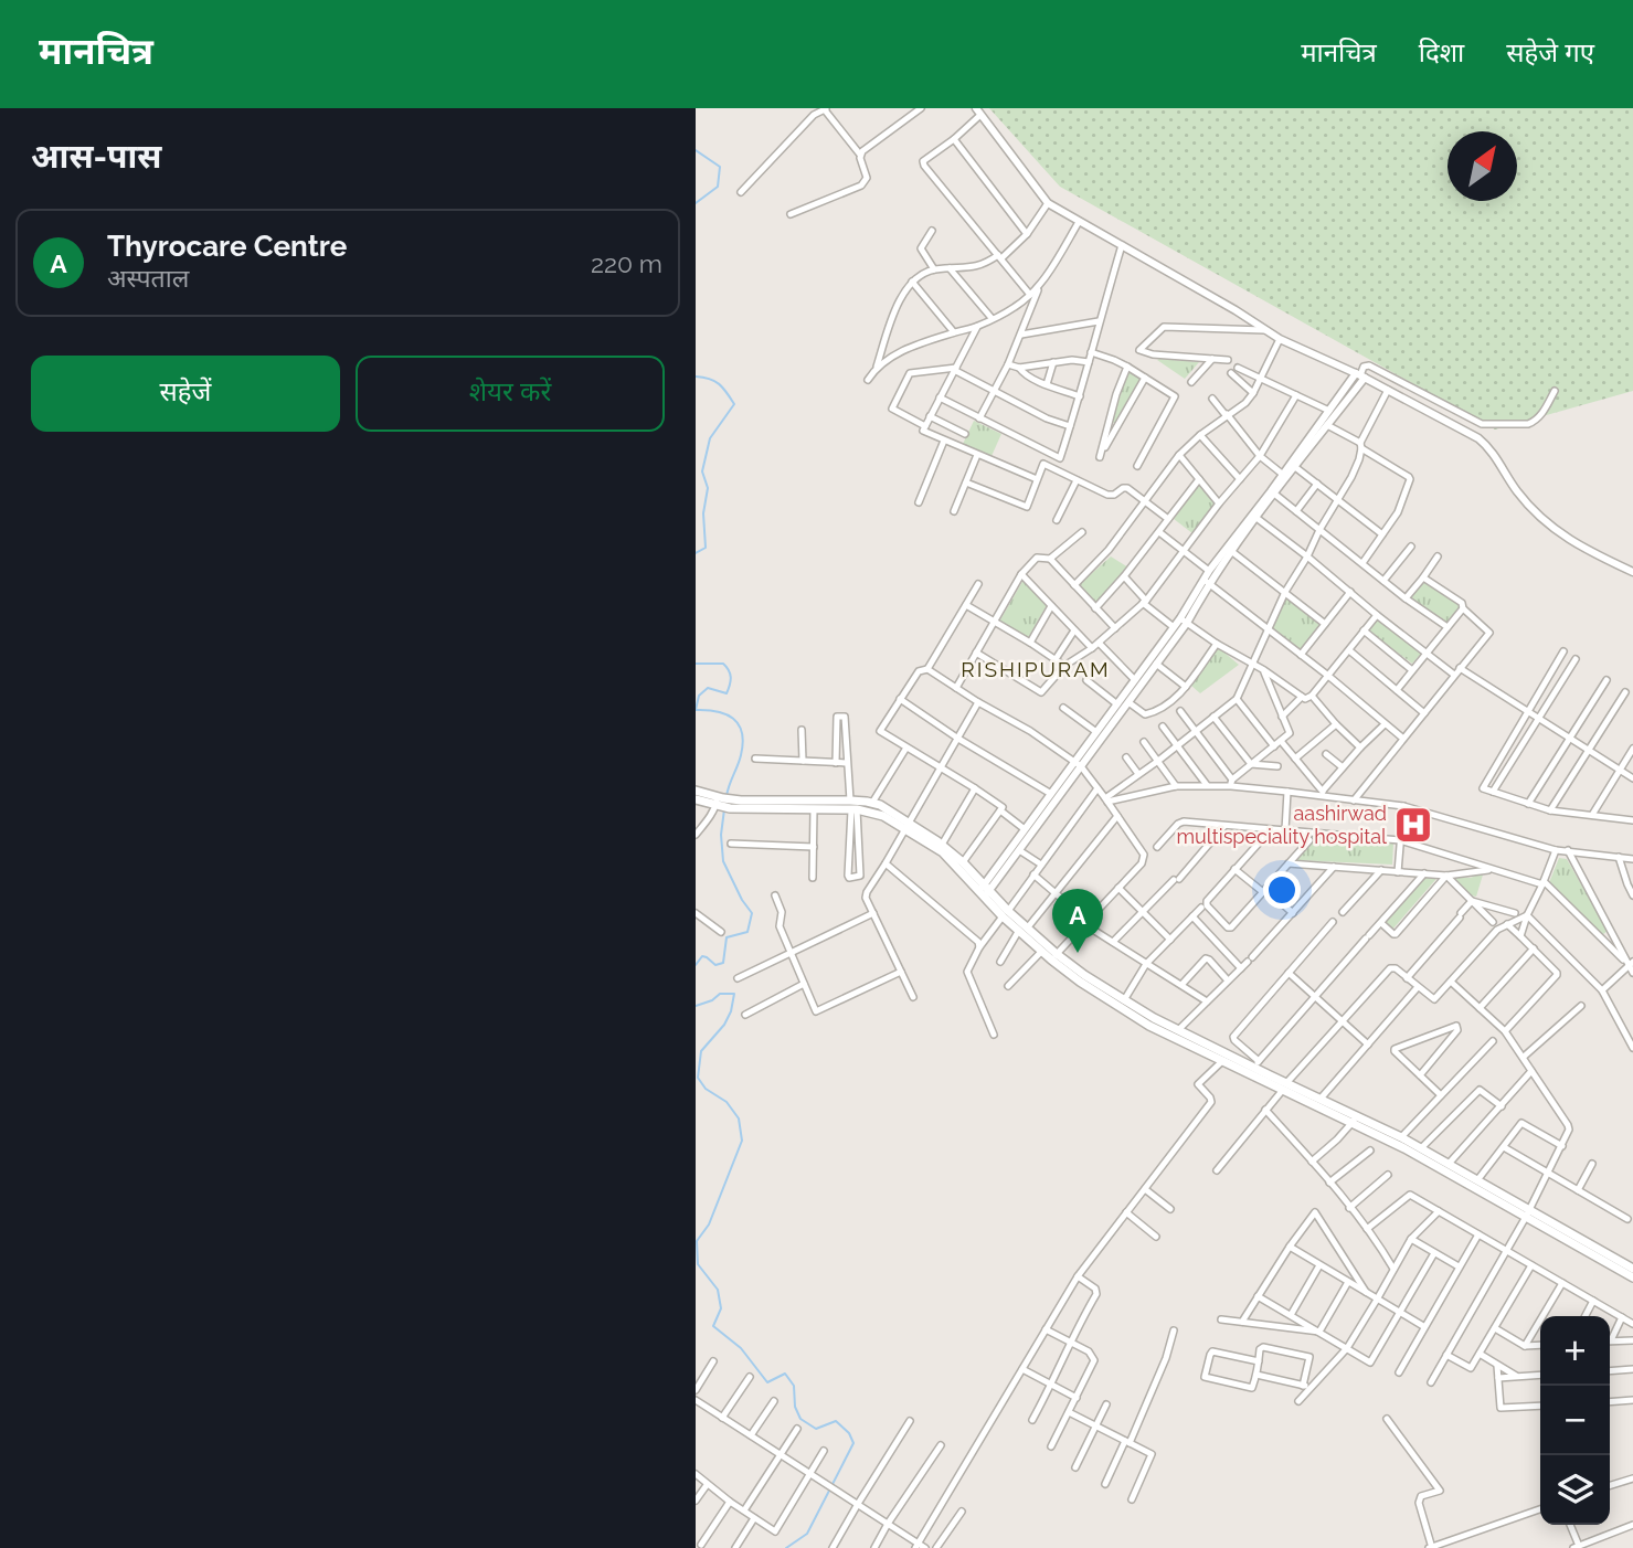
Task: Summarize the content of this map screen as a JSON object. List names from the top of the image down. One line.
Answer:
{"districts":["RISHIPURAM"],"places":{"hospital":["aashirwad multispeciality hospital"]},"north":"top right","page":{"header":"मानचित्र","nav":["मानचित्र","दिशा","सहेजे गए"],"heading":"आस-पास","list":[{"mark":"A","name":"Thyrocare Centre","note":"अस्पताल","value":"220 m"}],"buttons":["सहेजें","शेयर करें"],"pins":"A","map_buttons":["+","−"]}}
